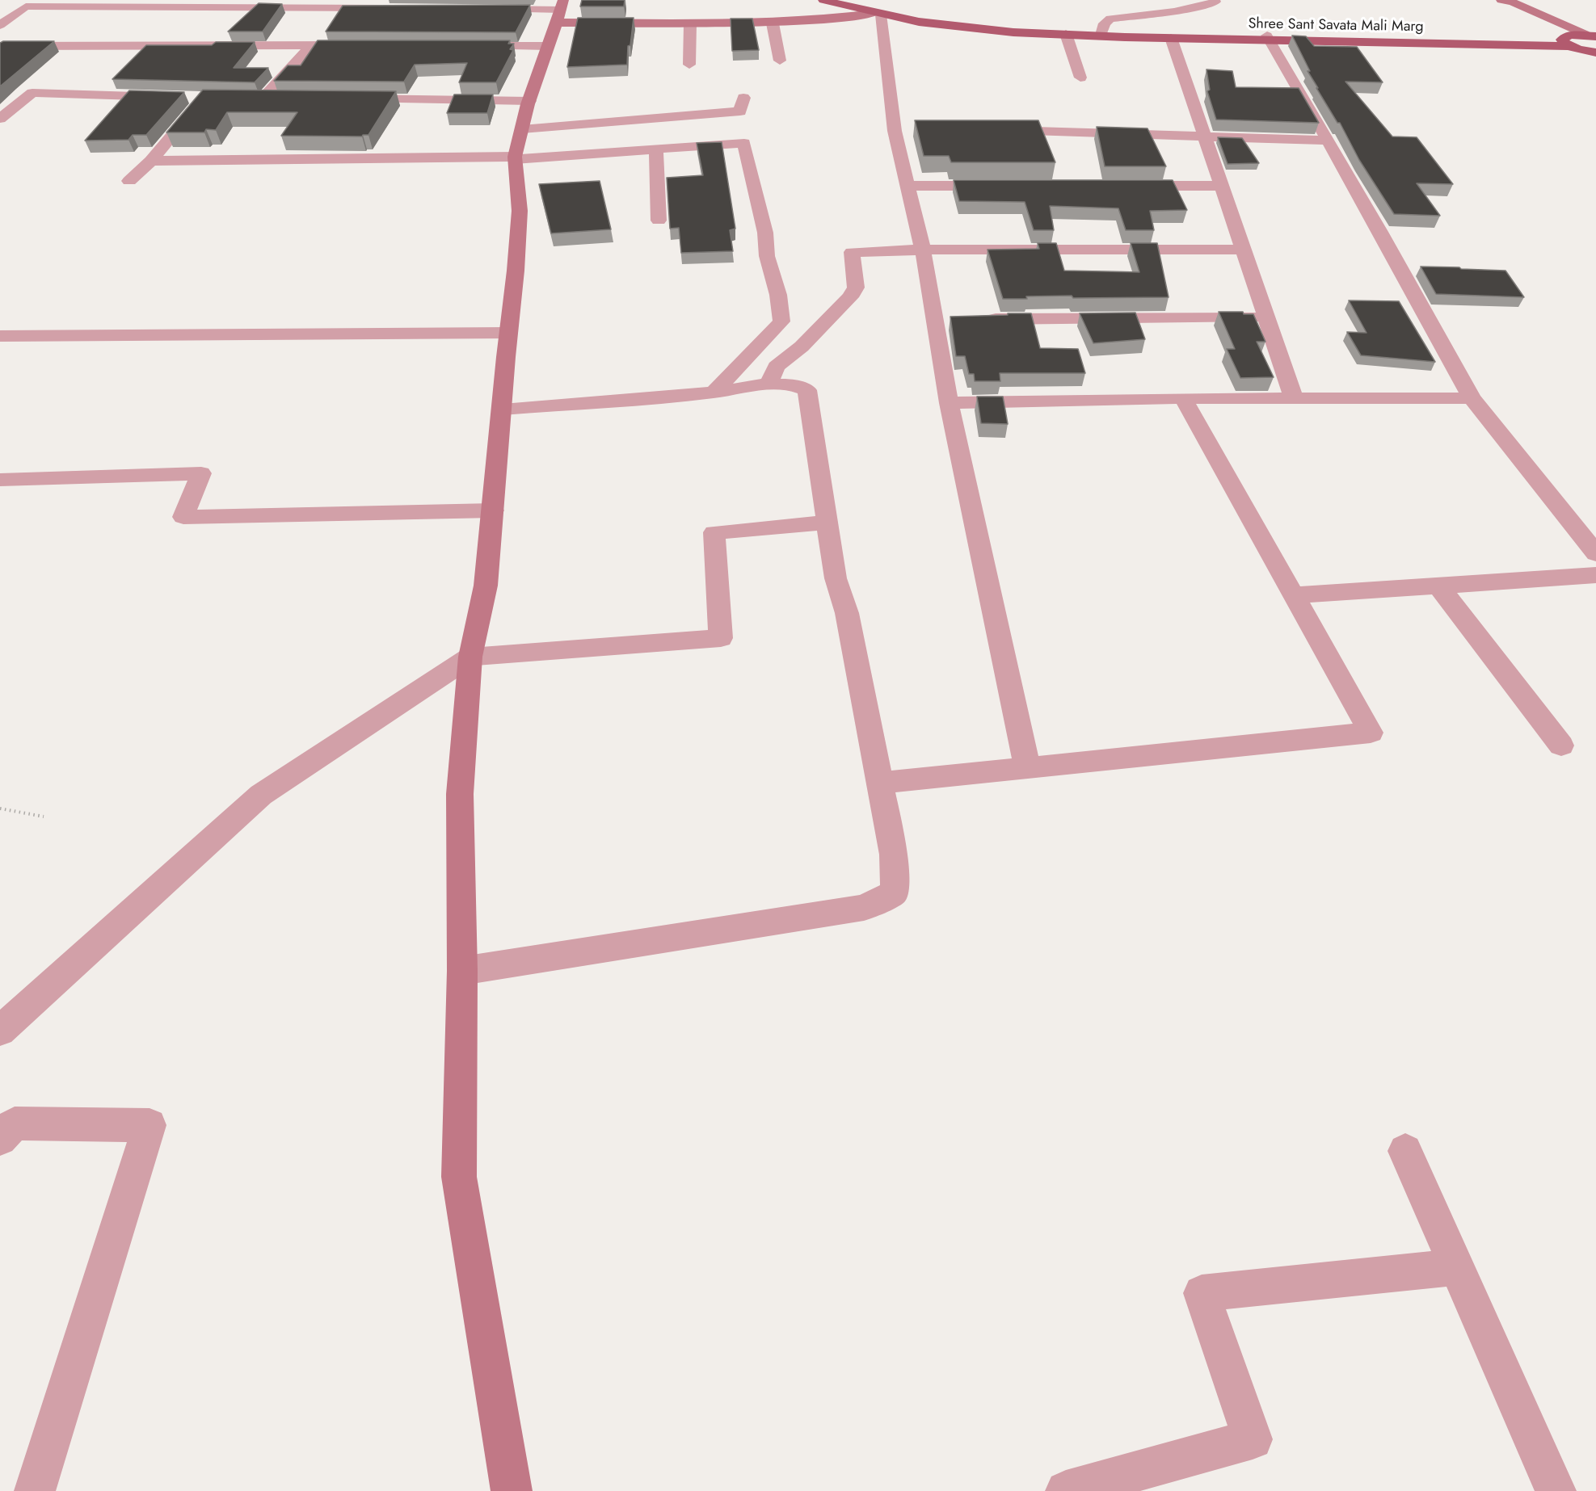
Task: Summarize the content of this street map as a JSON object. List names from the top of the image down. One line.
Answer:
{"streets":{"main road":["Shree Sant Savata Mali Marg"]}}
